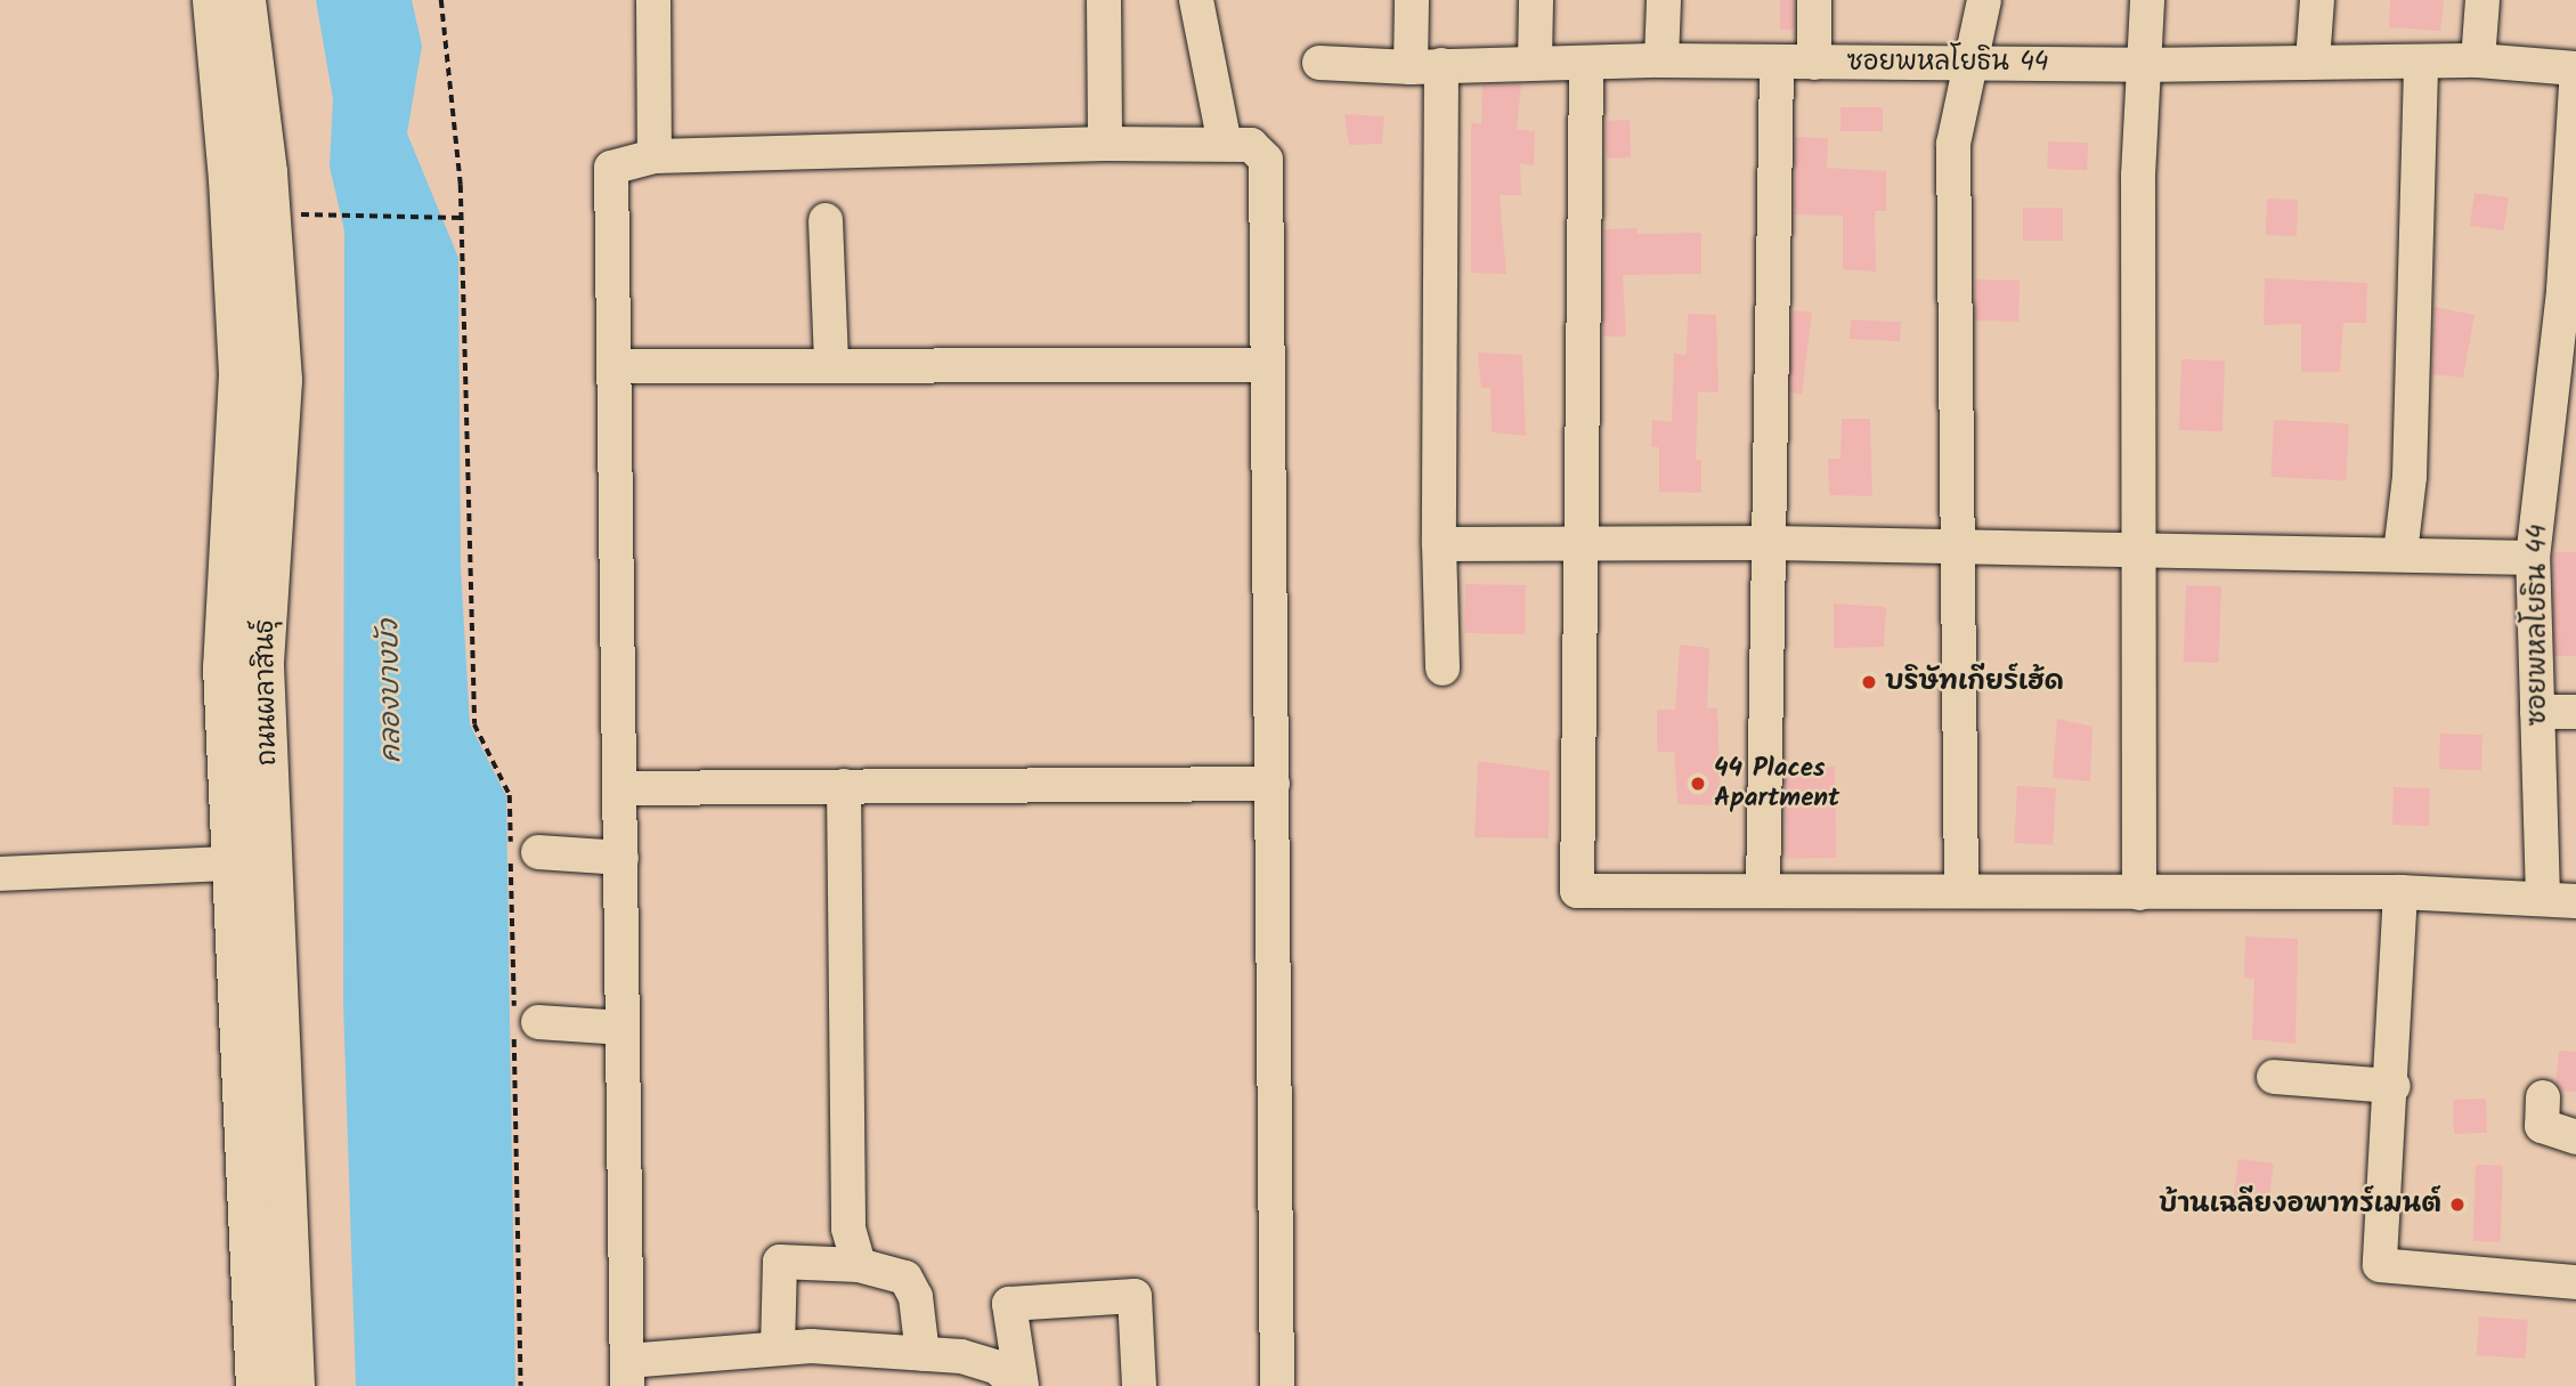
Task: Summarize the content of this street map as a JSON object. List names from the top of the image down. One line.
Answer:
{"streets":{"main road":["ถนนผลาสินธุ์"],"street":["ซอยพหลโยธิน 44"]},"water":["คลองบางบัว"],"places":["บริษัทเกียร์เฮ้ด","44 Places Apartment","บ้านเฉลียงอพาทร์เมนต์"]}
